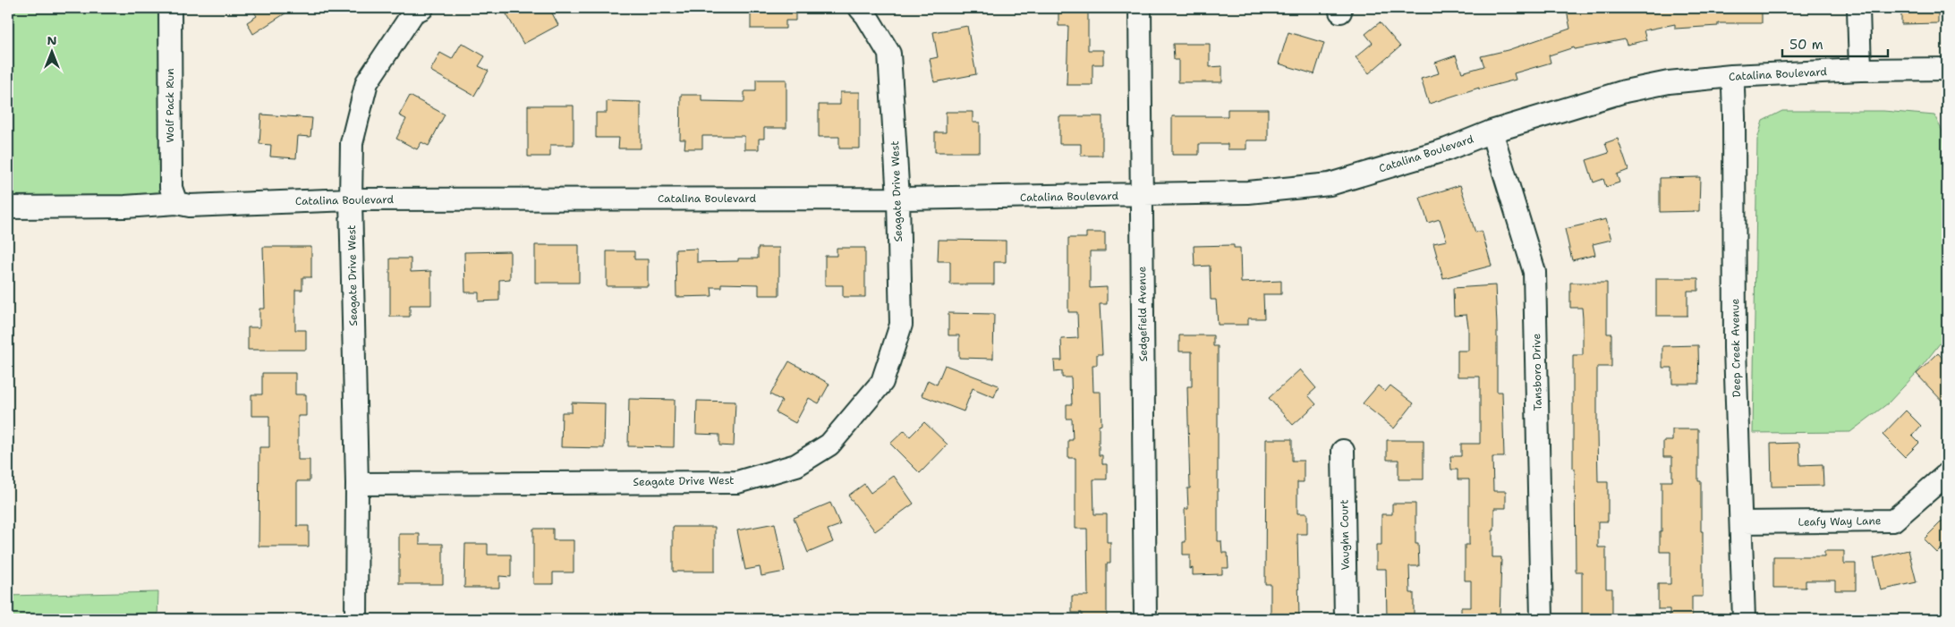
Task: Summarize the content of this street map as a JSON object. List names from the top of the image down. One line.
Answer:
{"streets":{"street":["Catalina Boulevard","Wolf Pack Run","Seagate Drive West","Sedgefield Avenue","Deep Creek Avenue","Tansboro Drive","Leafy Way Lane","Vaughn Court"]},"crossings":[["Catalina Boulevard","Wolf Pack Run"],["Catalina Boulevard","Seagate Drive West"],["Catalina Boulevard","Sedgefield Avenue"],["Catalina Boulevard","Deep Creek Avenue"],["Catalina Boulevard","Tansboro Drive"],["Deep Creek Avenue","Leafy Way Lane"]],"scale_bar":"50 m","north":"top"}
